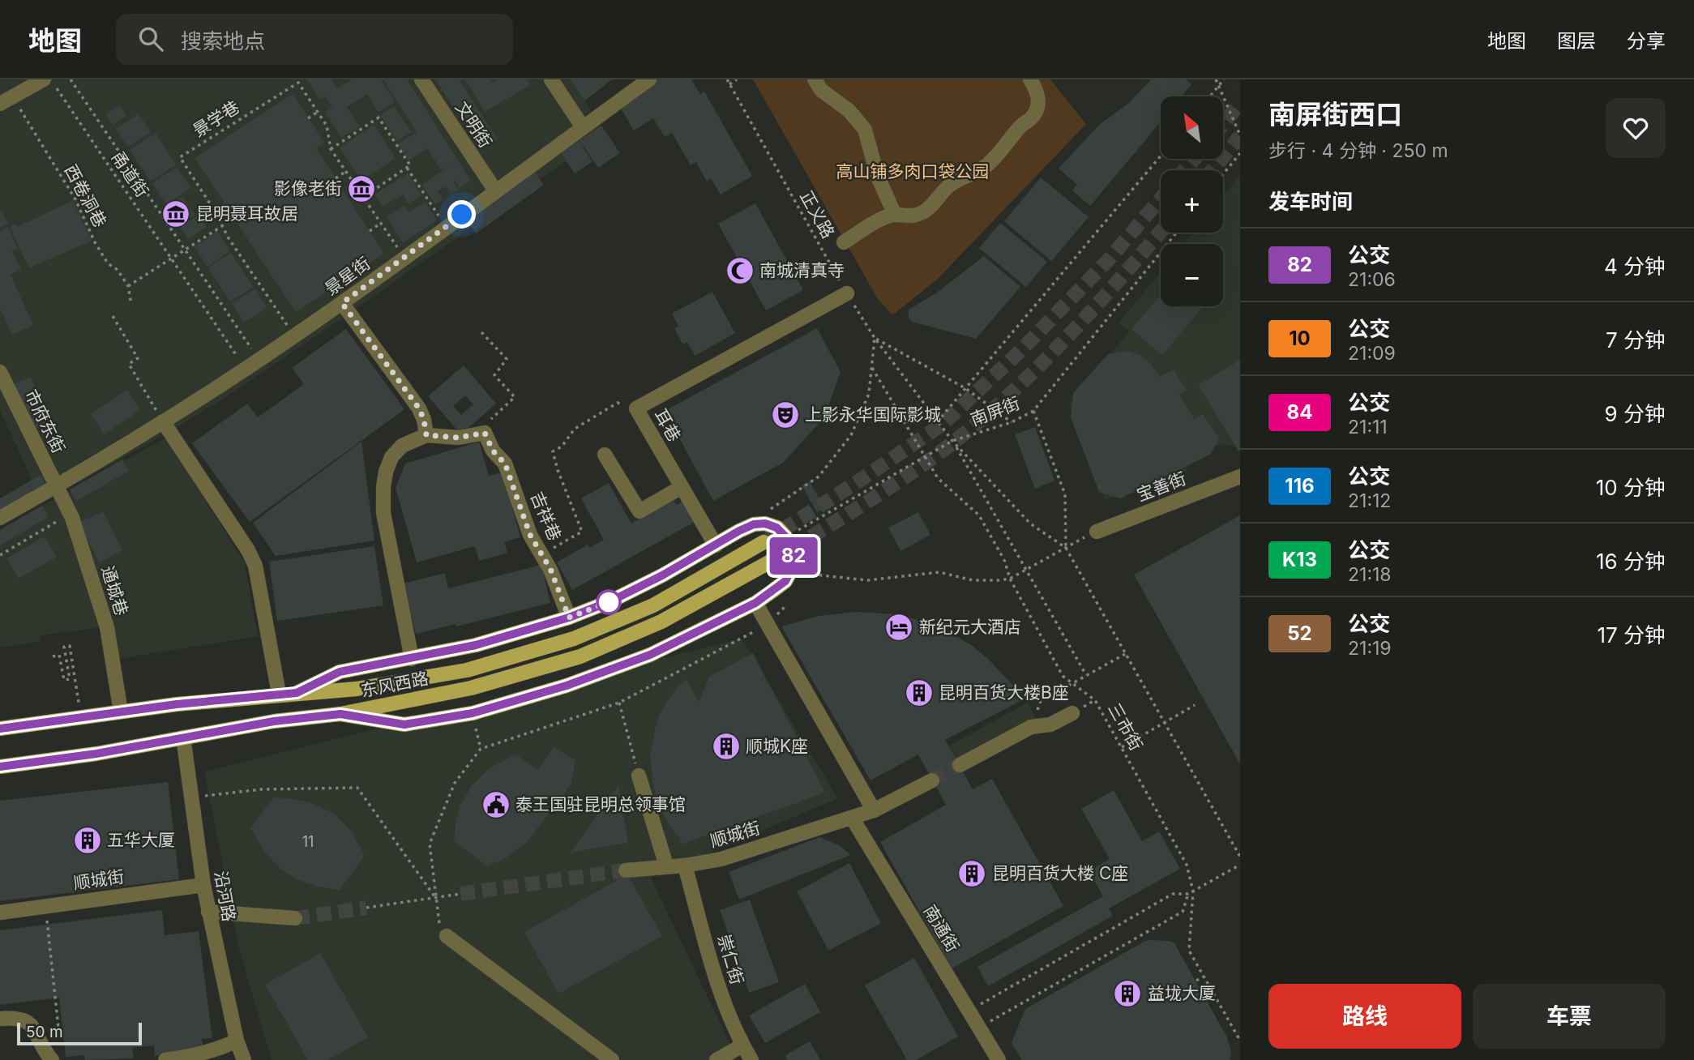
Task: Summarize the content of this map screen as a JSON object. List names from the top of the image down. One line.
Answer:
{"streets":{"main road":["东风西路"],"street":["文明街","景星街","市府东街","耳巷","宝善街","吉祥巷","通城巷","顺城街","沿河路","南通街","崇仁街"],"path":["景学巷","甬道街","西卷洞巷","正义路","南屏街","三市街"]},"crossings":[["景学巷","景星街"],["文明街","景星街"],["甬道街","景星街"],["正义路","南屏街"],["正义路","三市街"],["景星街","市府东街"],["景星街","通城巷"],["南屏街","三市街"],["市府东街","通城巷"],["耳巷","吉祥巷"],["通城巷","东风西路"],["东风西路","沿河路"],["顺城街","沿河路"],["顺城街","南通街"],["顺城街","崇仁街"]],"parks":["高山铺多肉口袋公园"],"places":{"museum":["影像老街","昆明聂耳故居"],"mosque":["南城清真寺"],"theatre":["上影永华国际影城"],"hotel":["新纪元大酒店"],"building":["昆明百货大楼B座","顺城K座","五华大厦","昆明百货大楼 C座","益垅大厦"],"public building":["泰王国驻昆明总领事馆"]},"lines":["bus line 82"],"house_numbers":["11"],"scale_bar":"50 m","north":"top left","page":{"header":"地图","search":"搜索地点","nav":["地图","图层","分享"],"on_map":"82","heading":[["南屏街西口","步行 · 4 分钟 · 250 m"],"发车时间"],"map_buttons":["+","−"],"list":[{"mark":"82","name":"公交","note":"21:06","value":"4 分钟"},{"mark":"10","name":"公交","note":"21:09","value":"7 分钟"},{"mark":"84","name":"公交","note":"21:11","value":"9 分钟"},{"mark":"116","name":"公交","note":"21:12","value":"10 分钟"},{"mark":"K13","name":"公交","note":"21:18","value":"16 分钟"},{"mark":"52","name":"公交","note":"21:19","value":"17 分钟"}],"buttons":["路线","车票"],"scale":"50 m"}}
